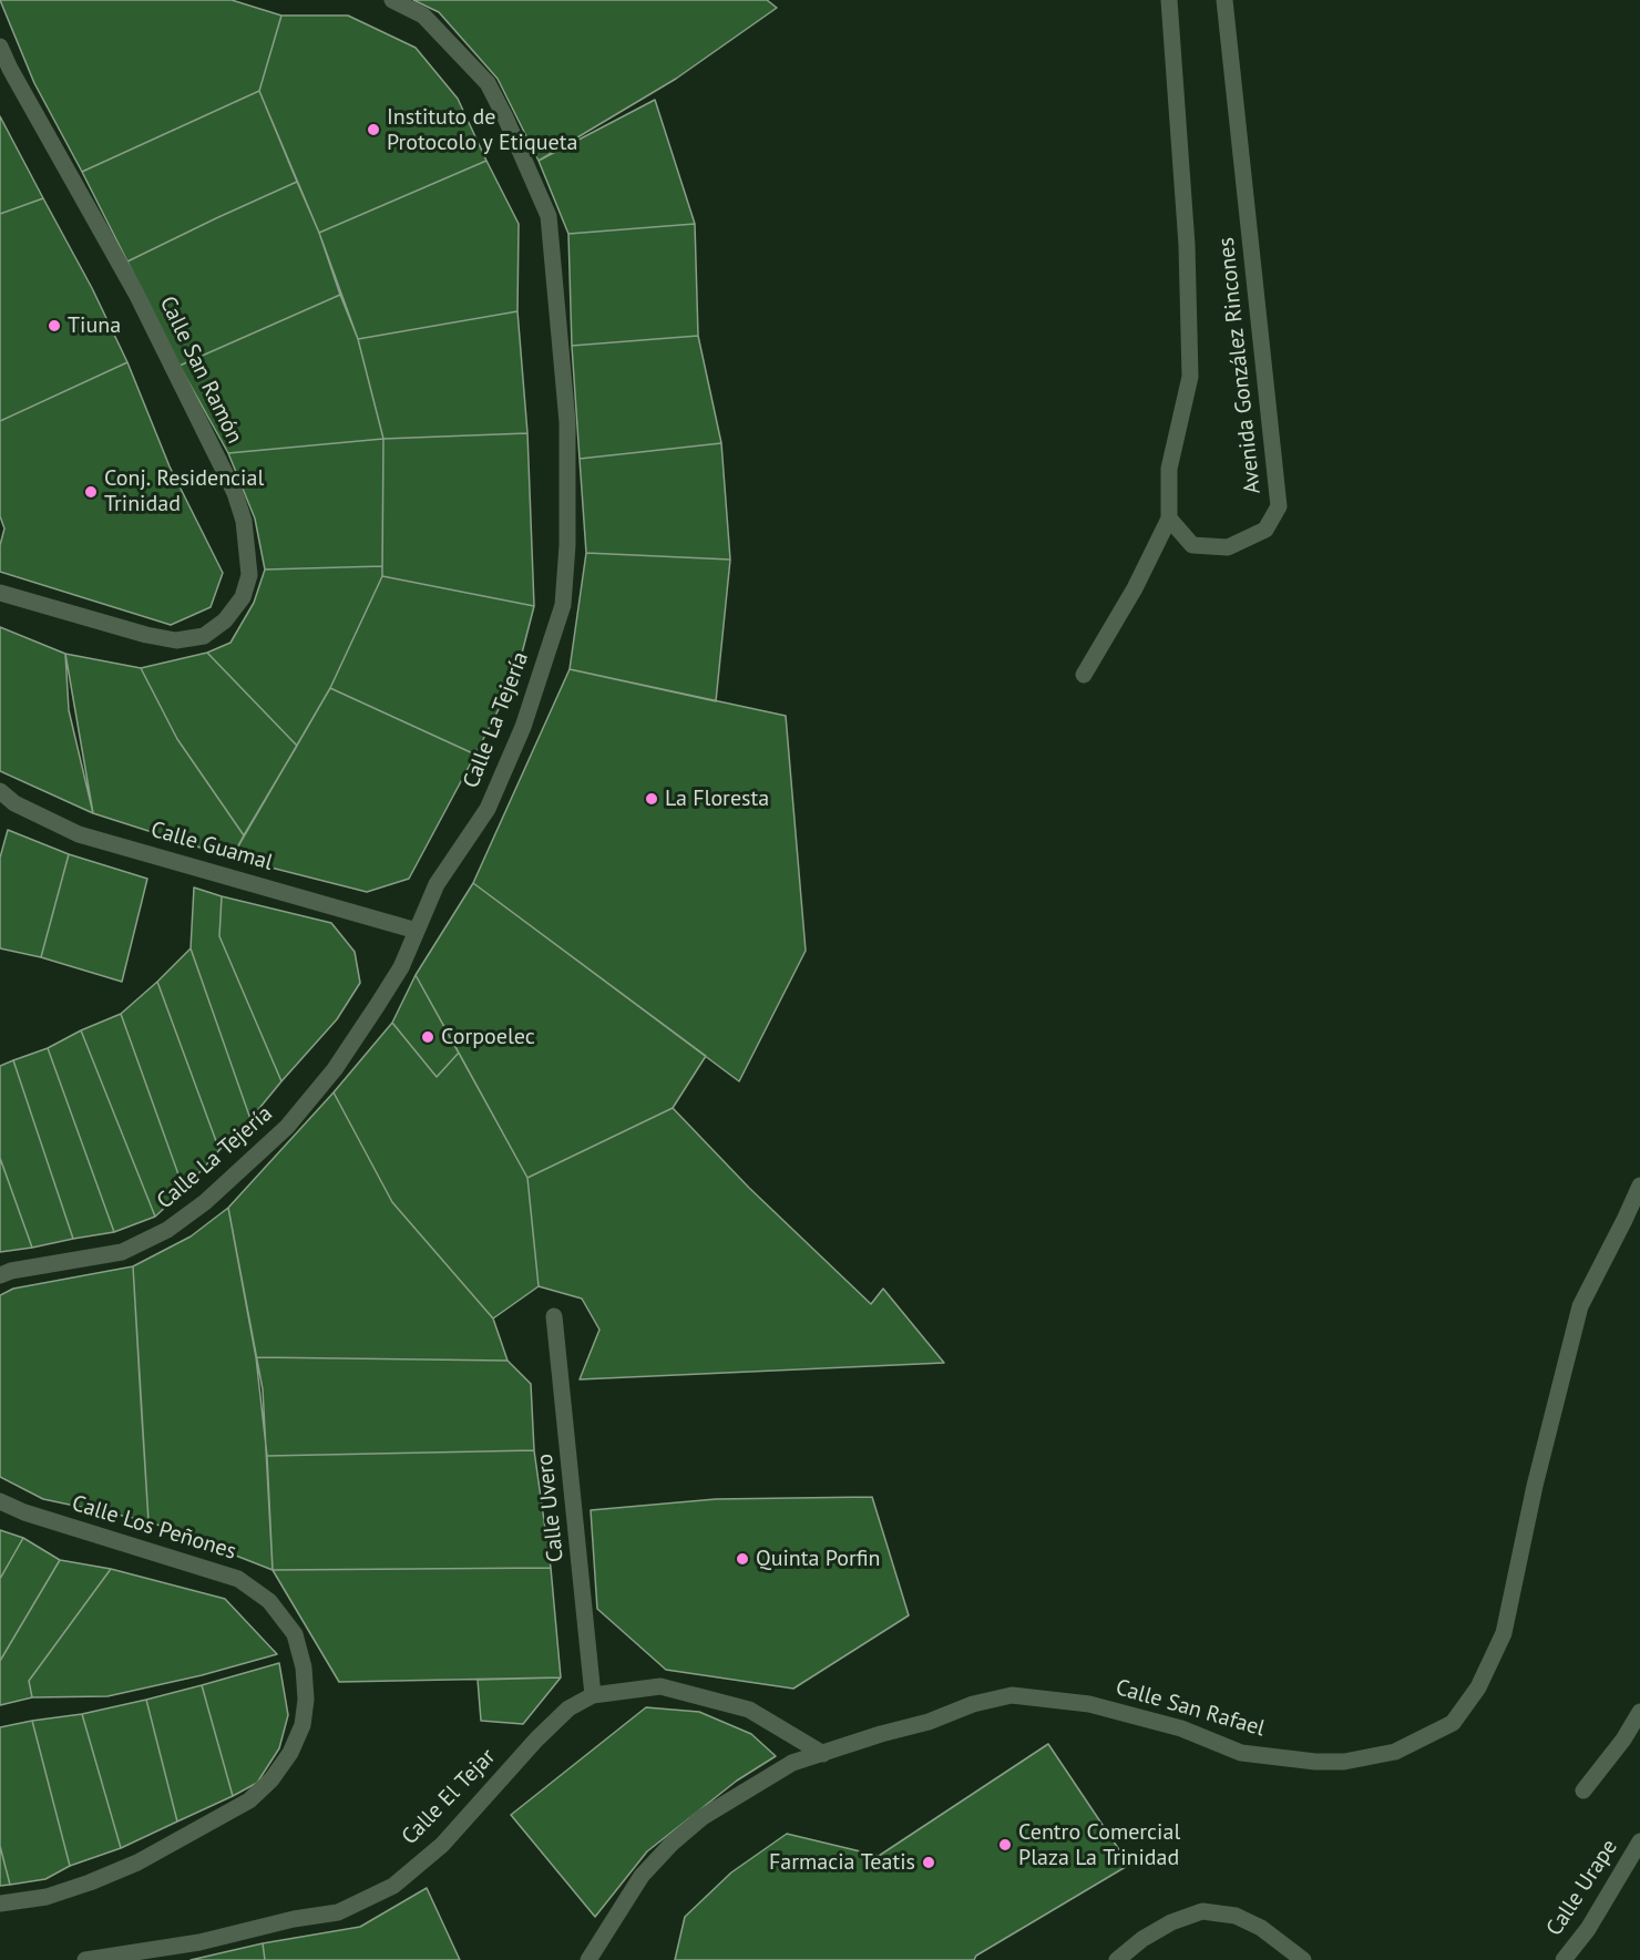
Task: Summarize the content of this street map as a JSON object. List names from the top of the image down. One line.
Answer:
{"streets":{"street":["Avenida González Rincones","Calle San Ramón","Calle La Tejería","Calle Guamal","Calle Uvero","Calle Los Peñones","Calle San Rafael","Calle El Tejar","Calle Urape"]},"crossings":[["Calle La Tejería","Calle Guamal"],["Calle Uvero","Calle El Tejar"],["Calle San Rafael","Calle El Tejar"]],"places":["Instituto de Protocolo y Etiqueta","Tiuna","Conj. Residencial Trinidad","La Floresta","Corpoelec","Quinta Porfin","Centro Comercial Plaza La Trinidad","Farmacia Teatis"]}
